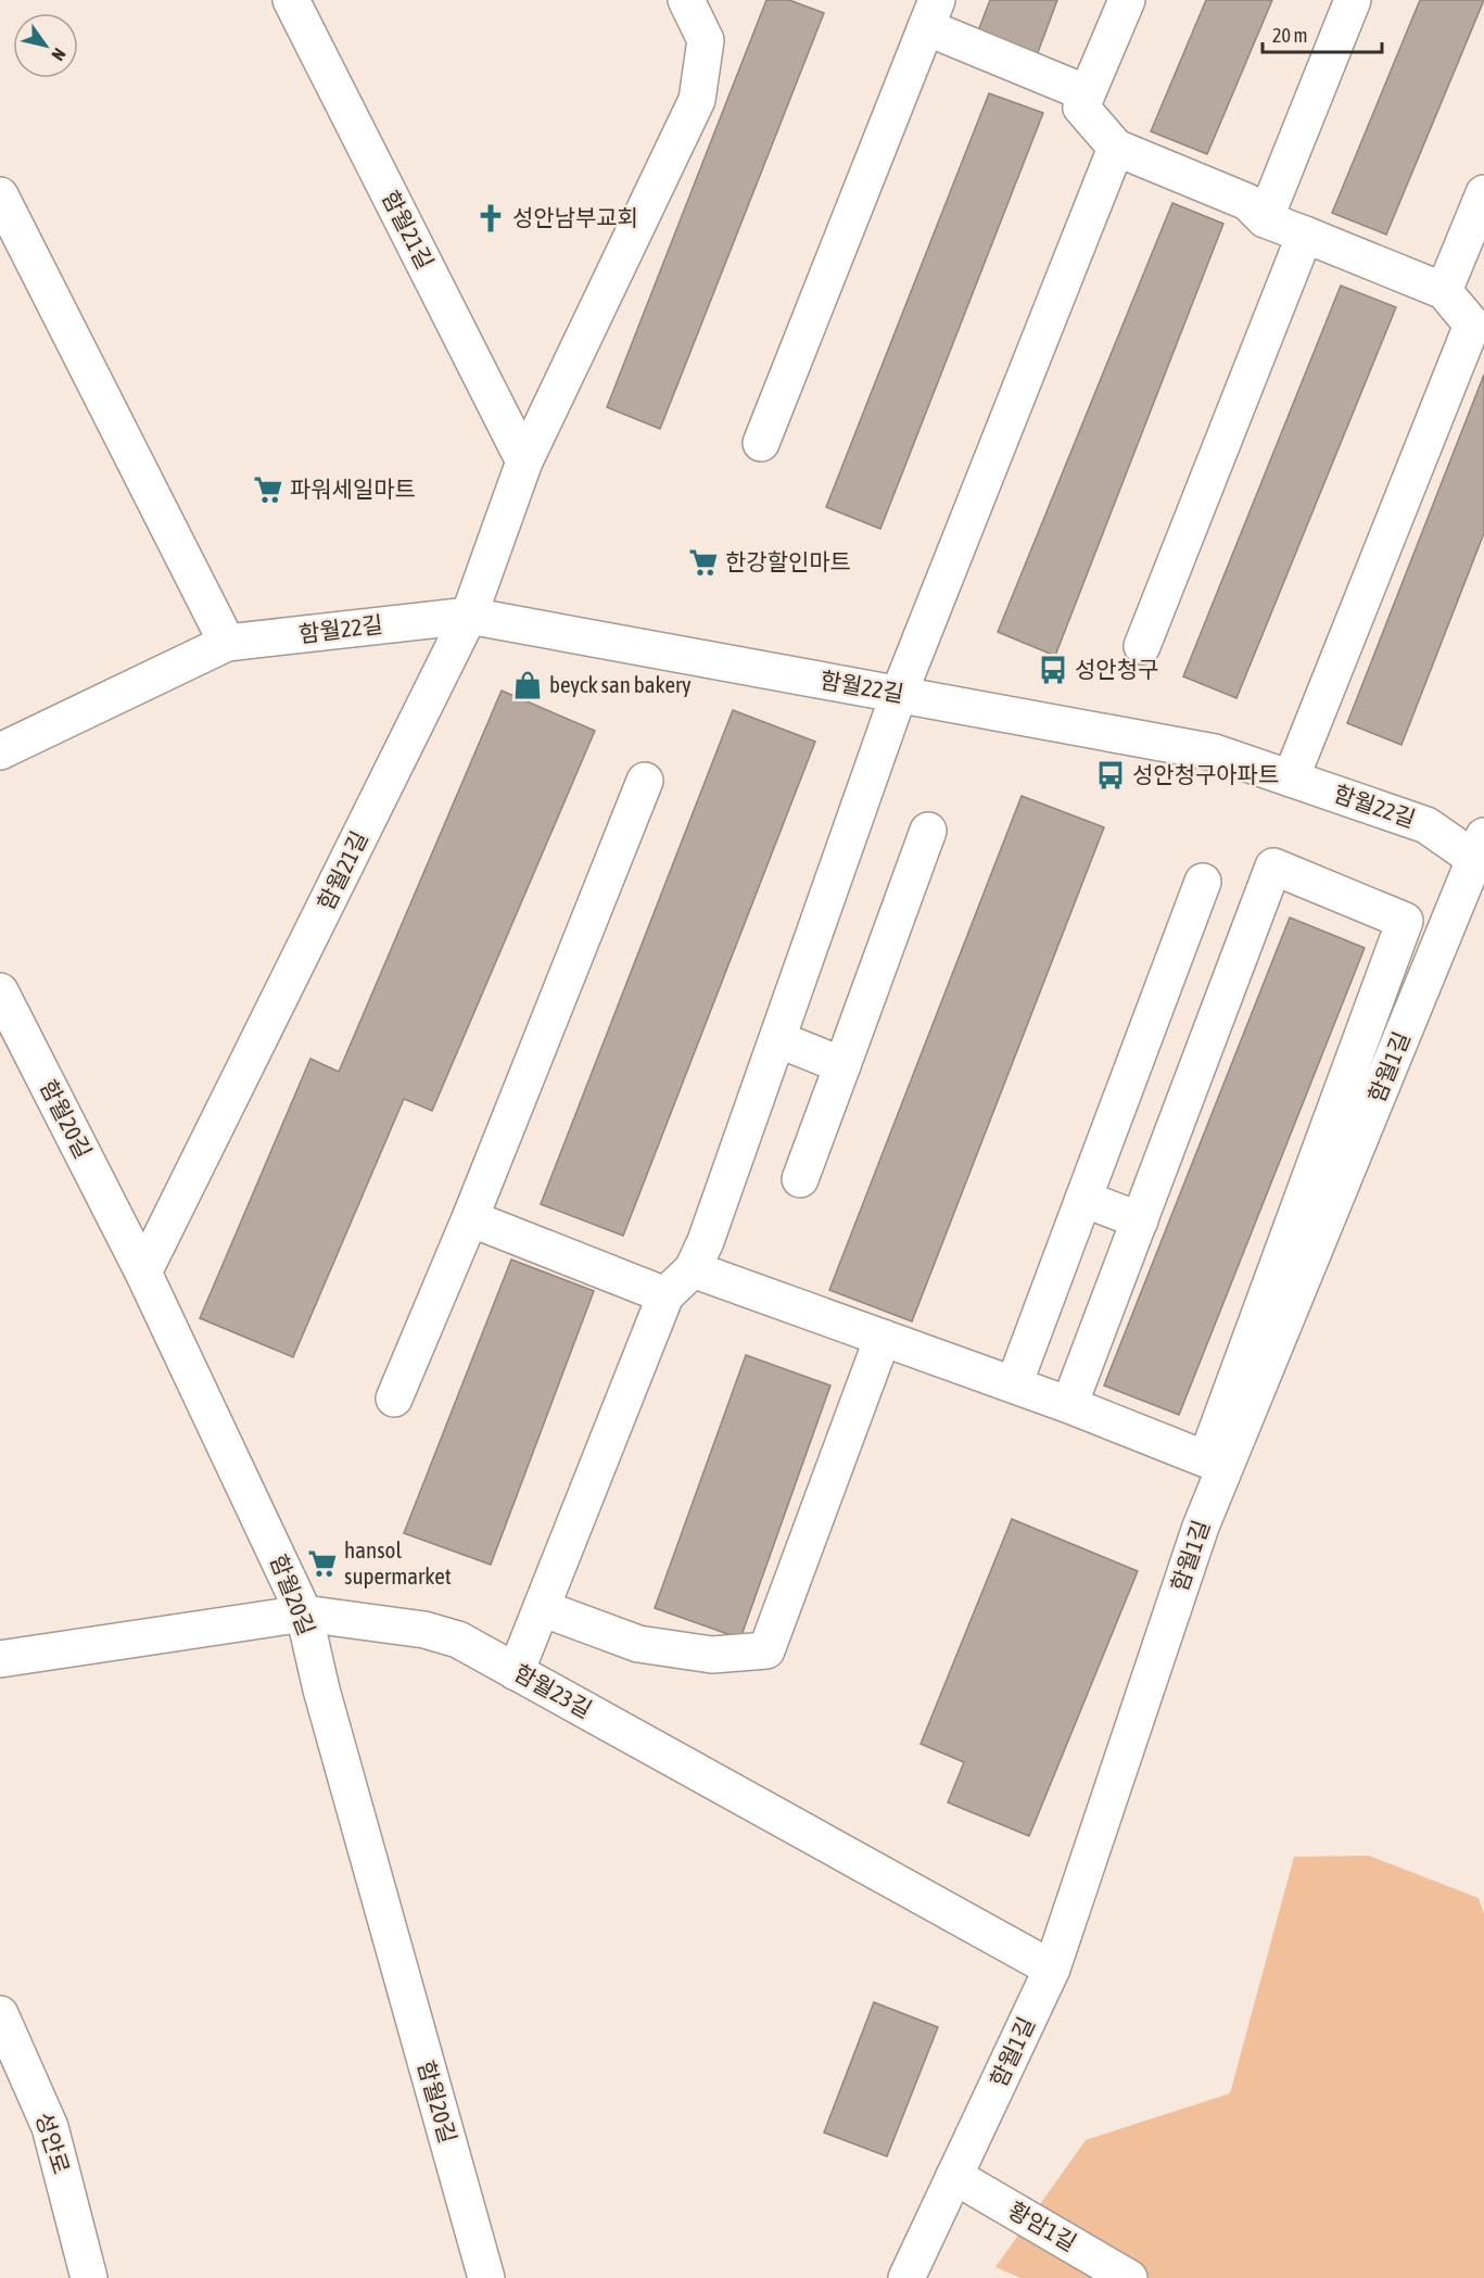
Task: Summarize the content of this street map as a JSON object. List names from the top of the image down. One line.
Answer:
{"streets":{"street":["함월21길","함월22길","함월1길","함월20길","함월23길","성안로","황암1길"]},"crossings":[["함월21길","함월22길"],["함월21길","함월20길"],["함월22길","함월1길"],["함월1길","함월23길"],["함월1길","황암1길"],["함월20길","함월23길"]],"places":{"church":["성안남부교회"],"supermarket":["파워세일마트","한강할인마트","hansol supermarket"],"bus stop":["성안청구","성안청구아파트"],"shop":["beyck san bakery"]},"scale_bar":"20 m","north":"bottom right"}
